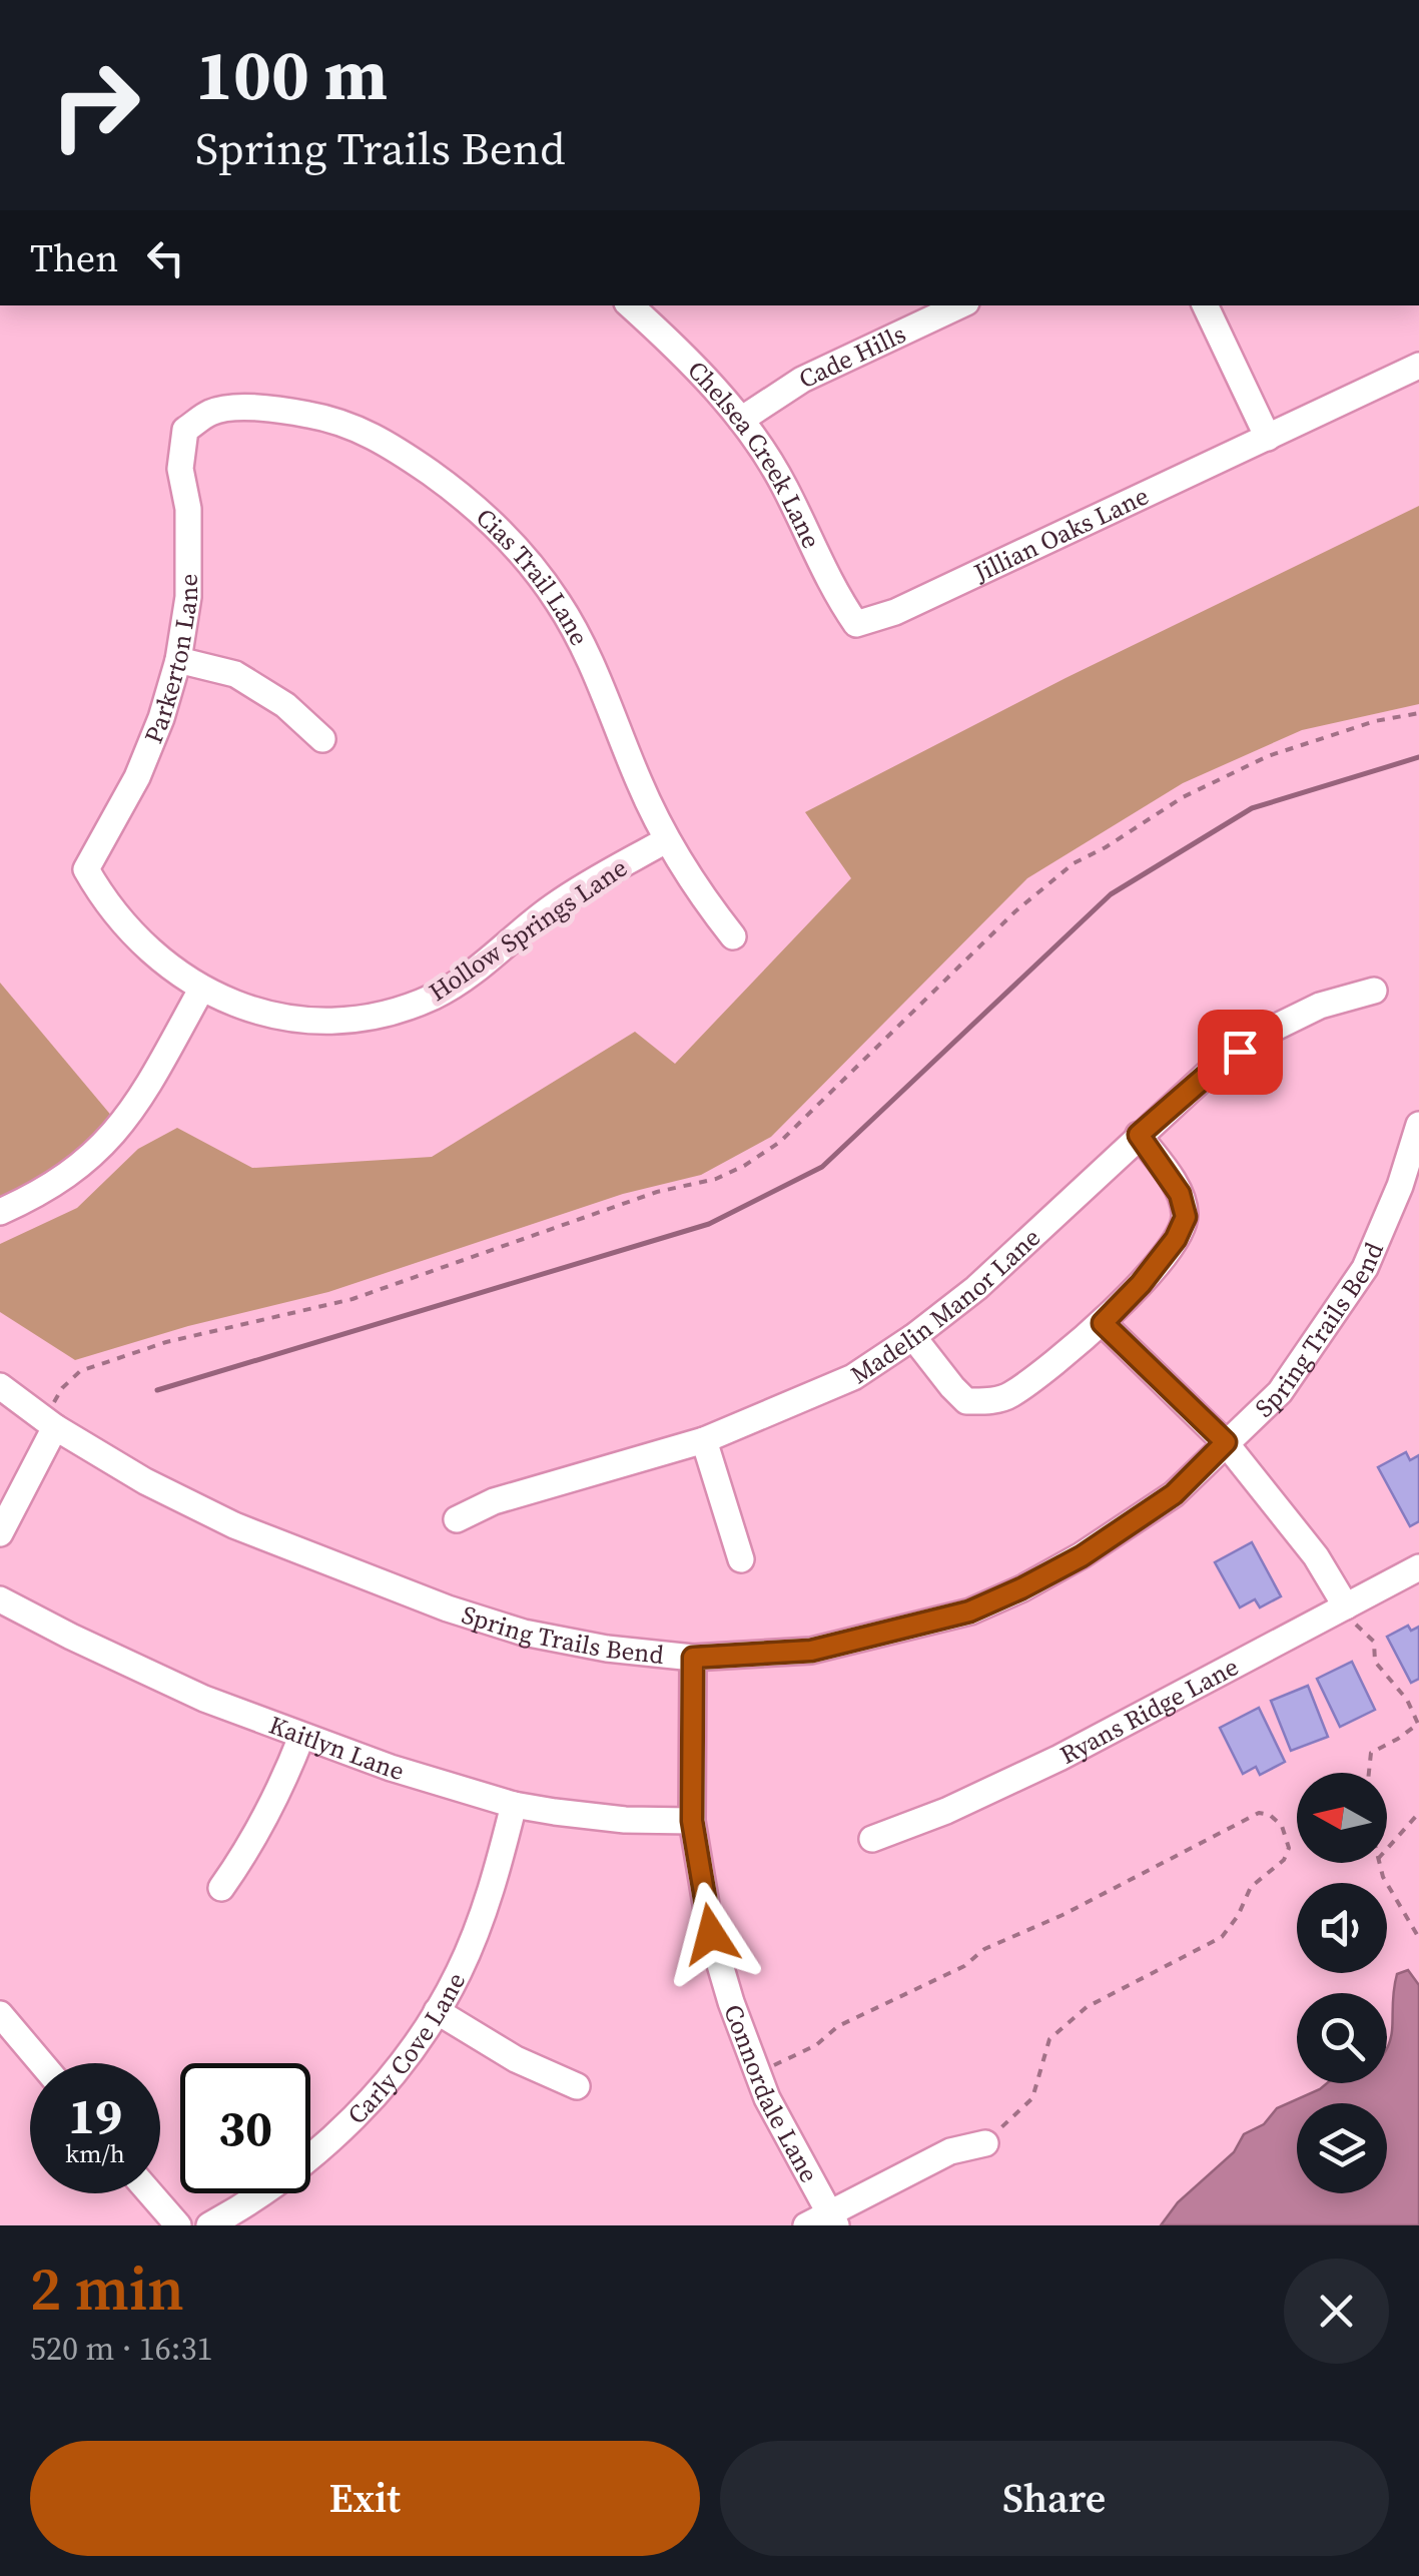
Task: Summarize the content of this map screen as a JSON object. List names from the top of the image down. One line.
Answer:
{"streets":{"street":["Cade Hills","Chelsea Creek Lane","Jillian Oaks Lane","Cias Trail Lane","Parkerton Lane","Hollow Springs Lane","Madelin Manor Lane","Spring Trails Bend","Ryans Ridge Lane","Kaitlyn Lane","Carly Cove Lane","Connordale Lane"]},"crossings":[["Cade Hills","Chelsea Creek Lane"],["Chelsea Creek Lane","Jillian Oaks Lane"],["Cias Trail Lane","Parkerton Lane"],["Cias Trail Lane","Hollow Springs Lane"],["Parkerton Lane","Hollow Springs Lane"],["Spring Trails Bend","Connordale Lane"],["Kaitlyn Lane","Carly Cove Lane"],["Kaitlyn Lane","Connordale Lane"]],"north":"left","page":{"turn":["100 m","Spring Trails Bend"],"then":"Then","speed":"19 km/h","limit":"30","heading":["2 min","520 m · 16:31"],"buttons":["Exit","Share"]}}
